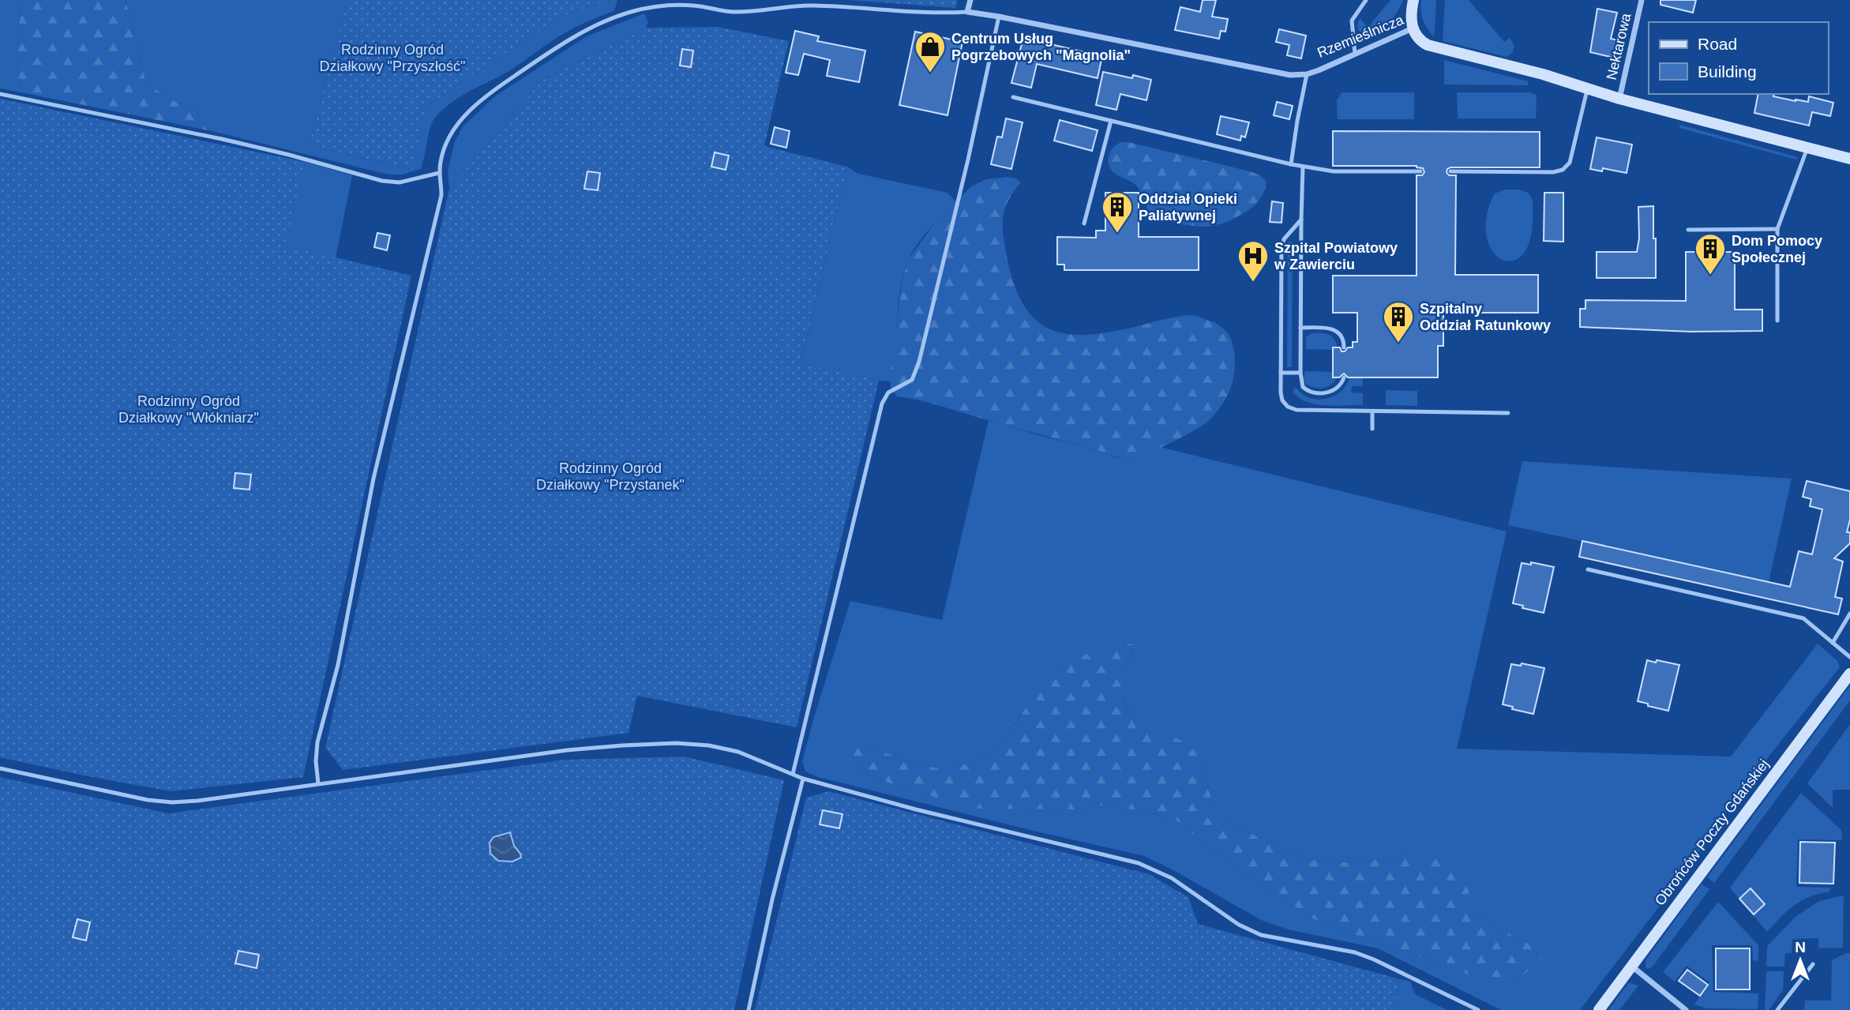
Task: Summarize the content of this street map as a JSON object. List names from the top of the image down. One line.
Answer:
{"streets":{"street":["Rzemieślnicza","Nektarowa","Obrońców Poczty Gdańskiej"]},"crossings":[["Rzemieślnicza","Nektarowa"]],"parks":["Rodzinny Ogród Działkowy \"Przyszłość\"","Rodzinny Ogród Działkowy \"Włókniarz\"","Rodzinny Ogród Działkowy \"Przystanek\""],"places":{"shop":["Centrum Usług Pogrzebowych \"Magnolia\""],"building":["Oddział Opieki Paliatywnej","Dom Pomocy Społecznej","Szpitalny Oddział Ratunkowy"],"hospital":["Szpital Powiatowy w Zawierciu"]},"legend":["Road","Building"],"north":"top"}
